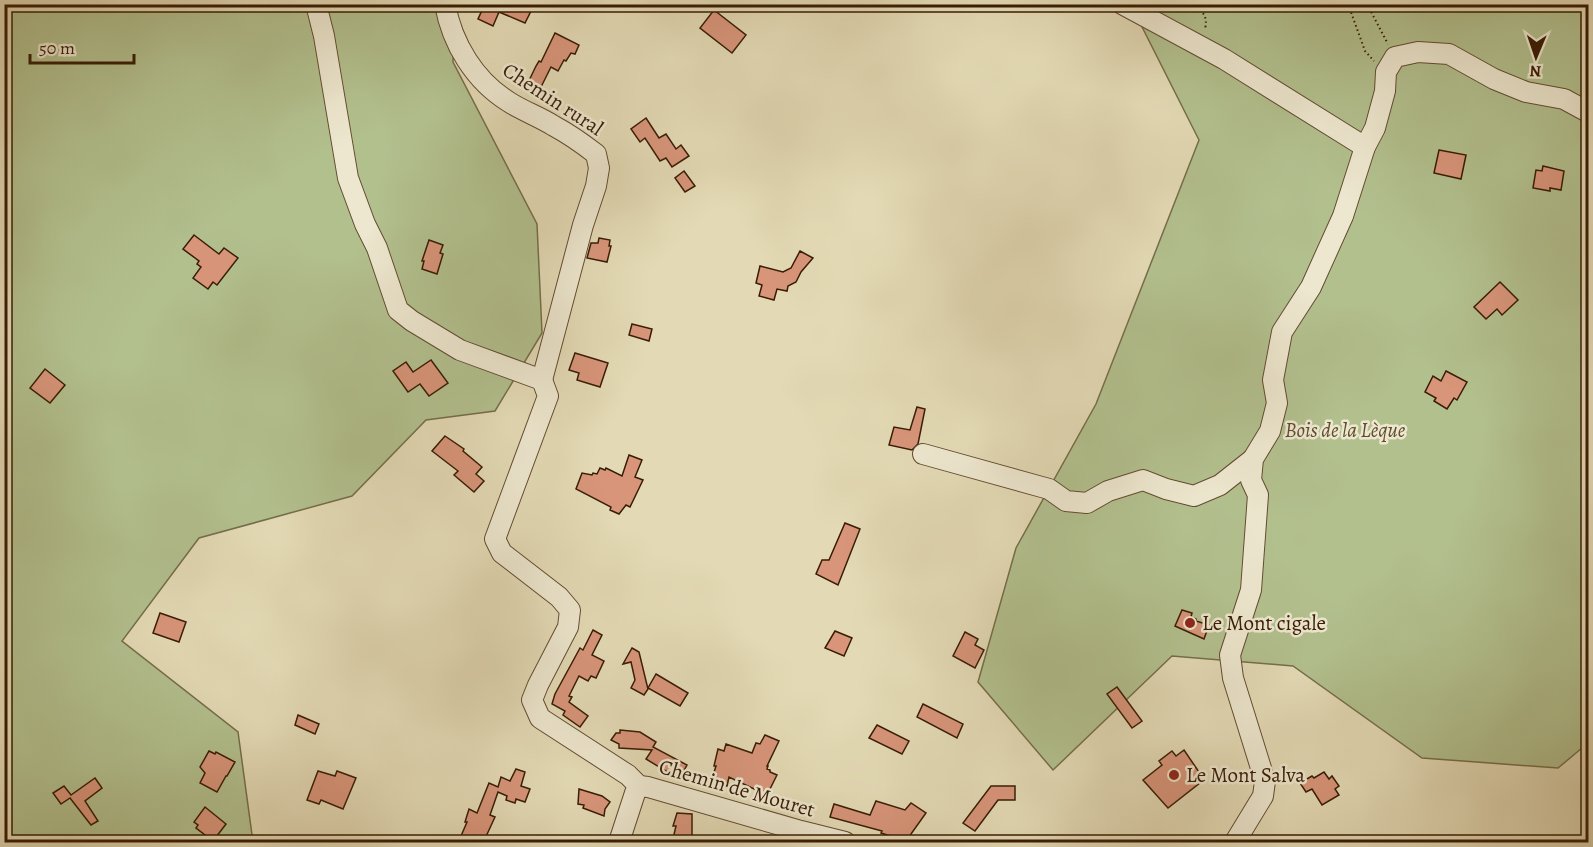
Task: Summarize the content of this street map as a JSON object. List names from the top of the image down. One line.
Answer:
{"streets":{"street":["Chemin rural","Chemin de Mouret"]},"crossings":[["Chemin rural","Chemin de Mouret"]],"parks":["Bois de la Lèque"],"places":["Le Mont cigale","Le Mont Salva"],"scale_bar":"50 m","north":"bottom"}
